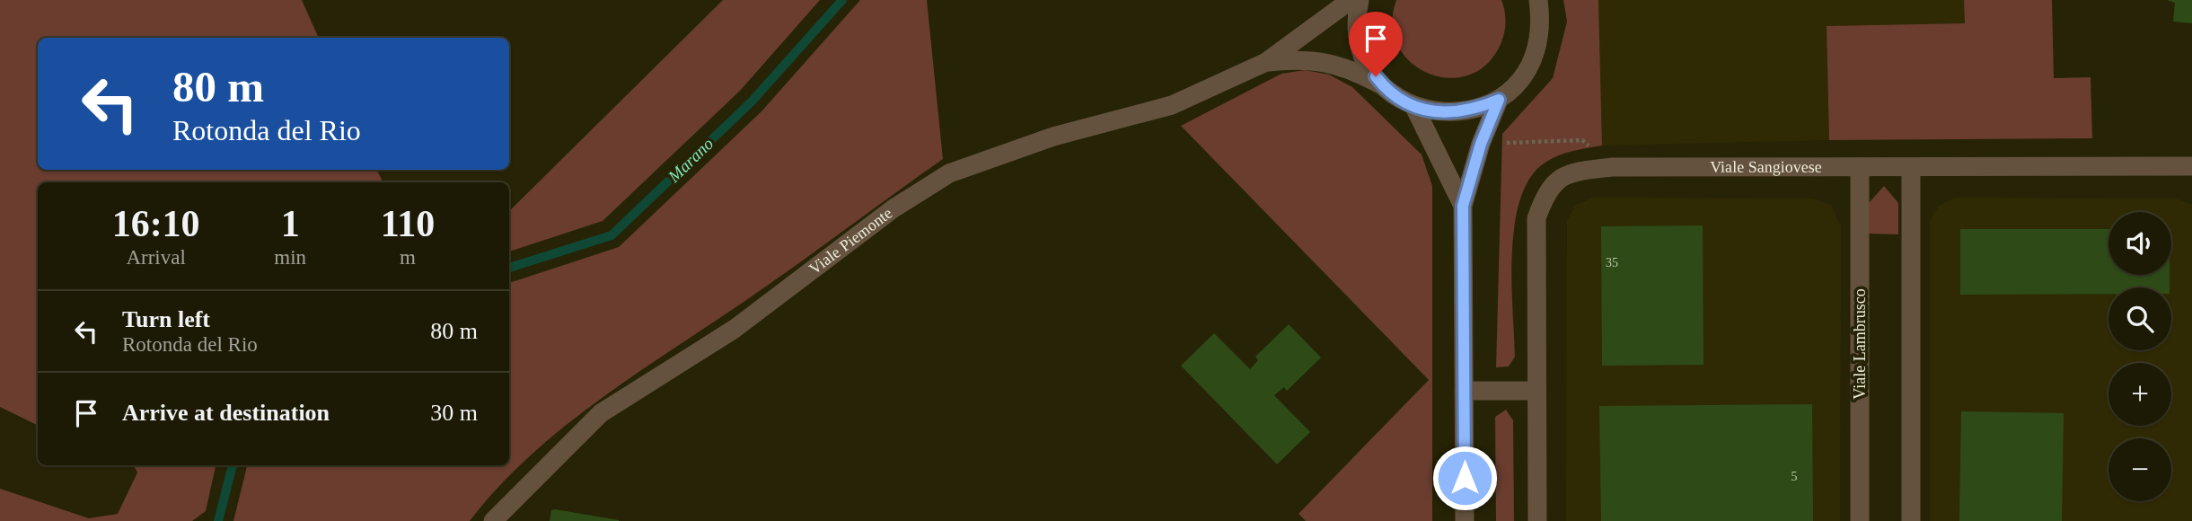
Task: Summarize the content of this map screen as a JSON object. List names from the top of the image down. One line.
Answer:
{"streets":{"street":["Viale Sangiovese","Viale Piemonte","Viale Lambrusco"]},"crossings":[["Viale Sangiovese","Viale Lambrusco"]],"water":["Marano"],"house_numbers":["35","5"],"page":{"turn":["80 m","Rotonda del Rio"],"eta":["16:10","Arrival","1","min","110","m"],"map_buttons":["+","−"],"list":[{"name":"Turn left","note":"Rotonda del Rio","value":"80 m"},{"name":"Arrive at destination","value":"30 m"}]}}
